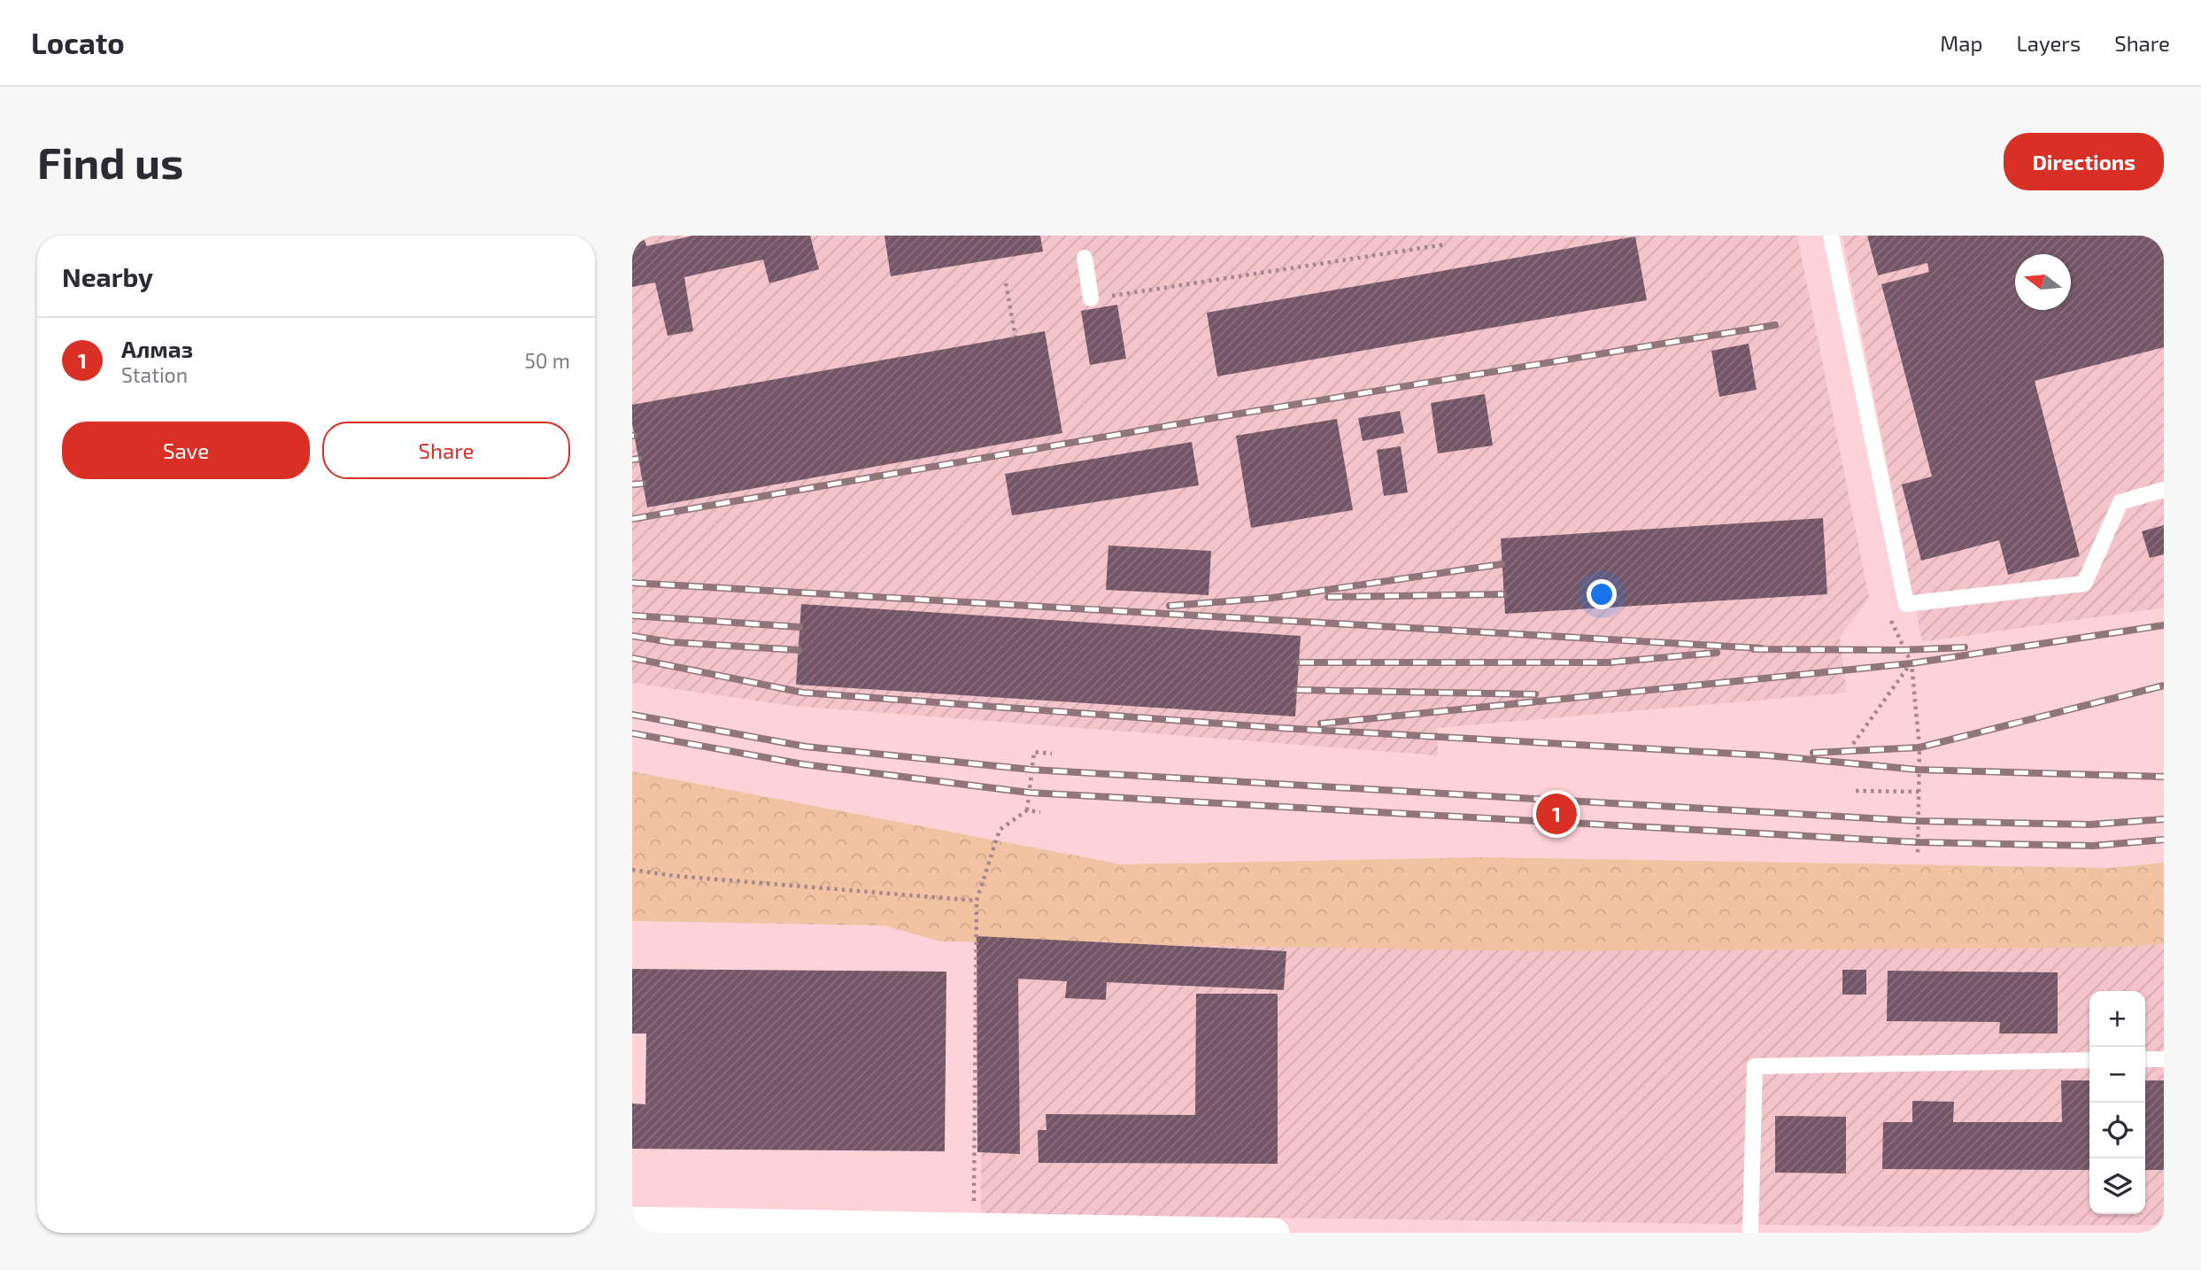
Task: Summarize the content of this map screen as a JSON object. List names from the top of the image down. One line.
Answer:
{"north":"left","page":{"header":"Locato","nav":["Map","Layers","Share"],"buttons":["Directions",["Save","Share"]],"title":"Find us","heading":"Nearby","list":[{"mark":"1","name":"Алмаз","note":"Station","value":"50 m"}],"pins":"1","map_buttons":["+","−"]}}
